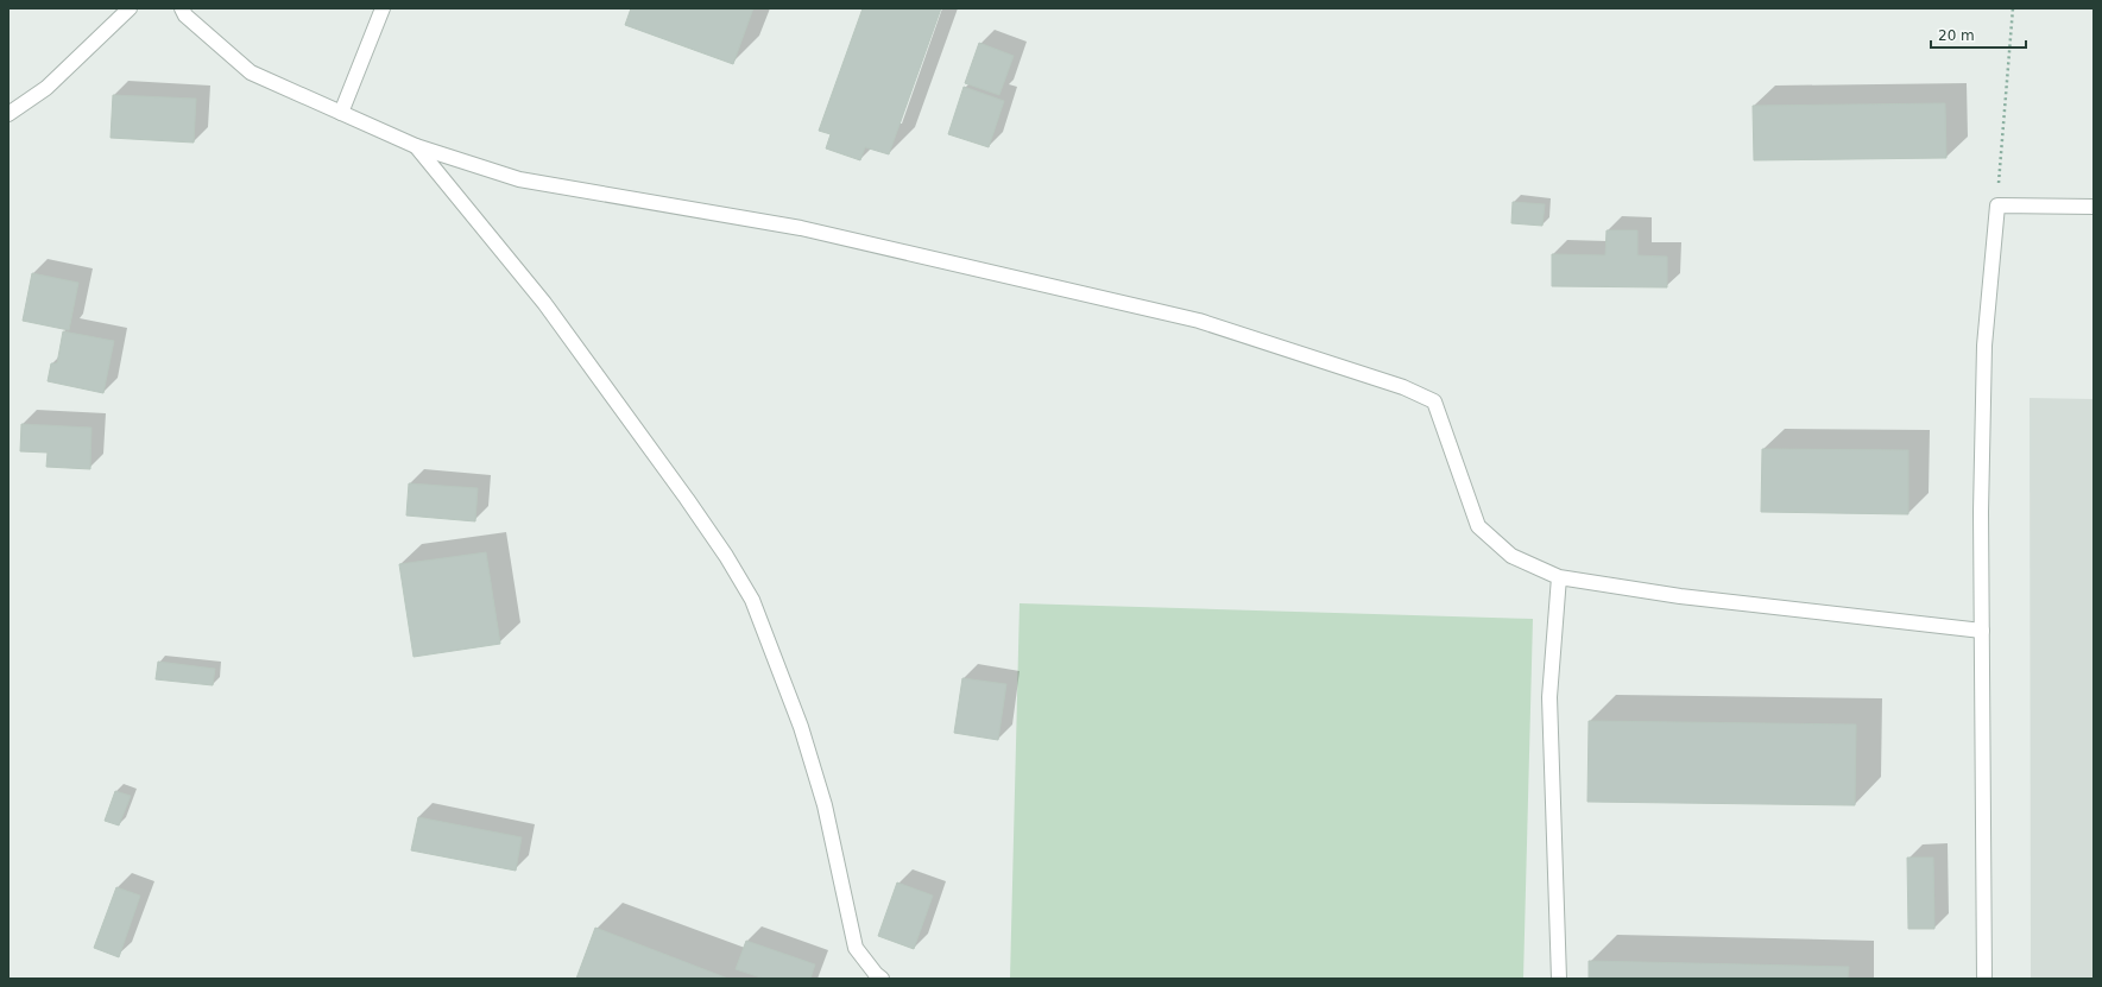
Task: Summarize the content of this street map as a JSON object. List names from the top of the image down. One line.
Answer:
{"scale_bar":"20 m"}
